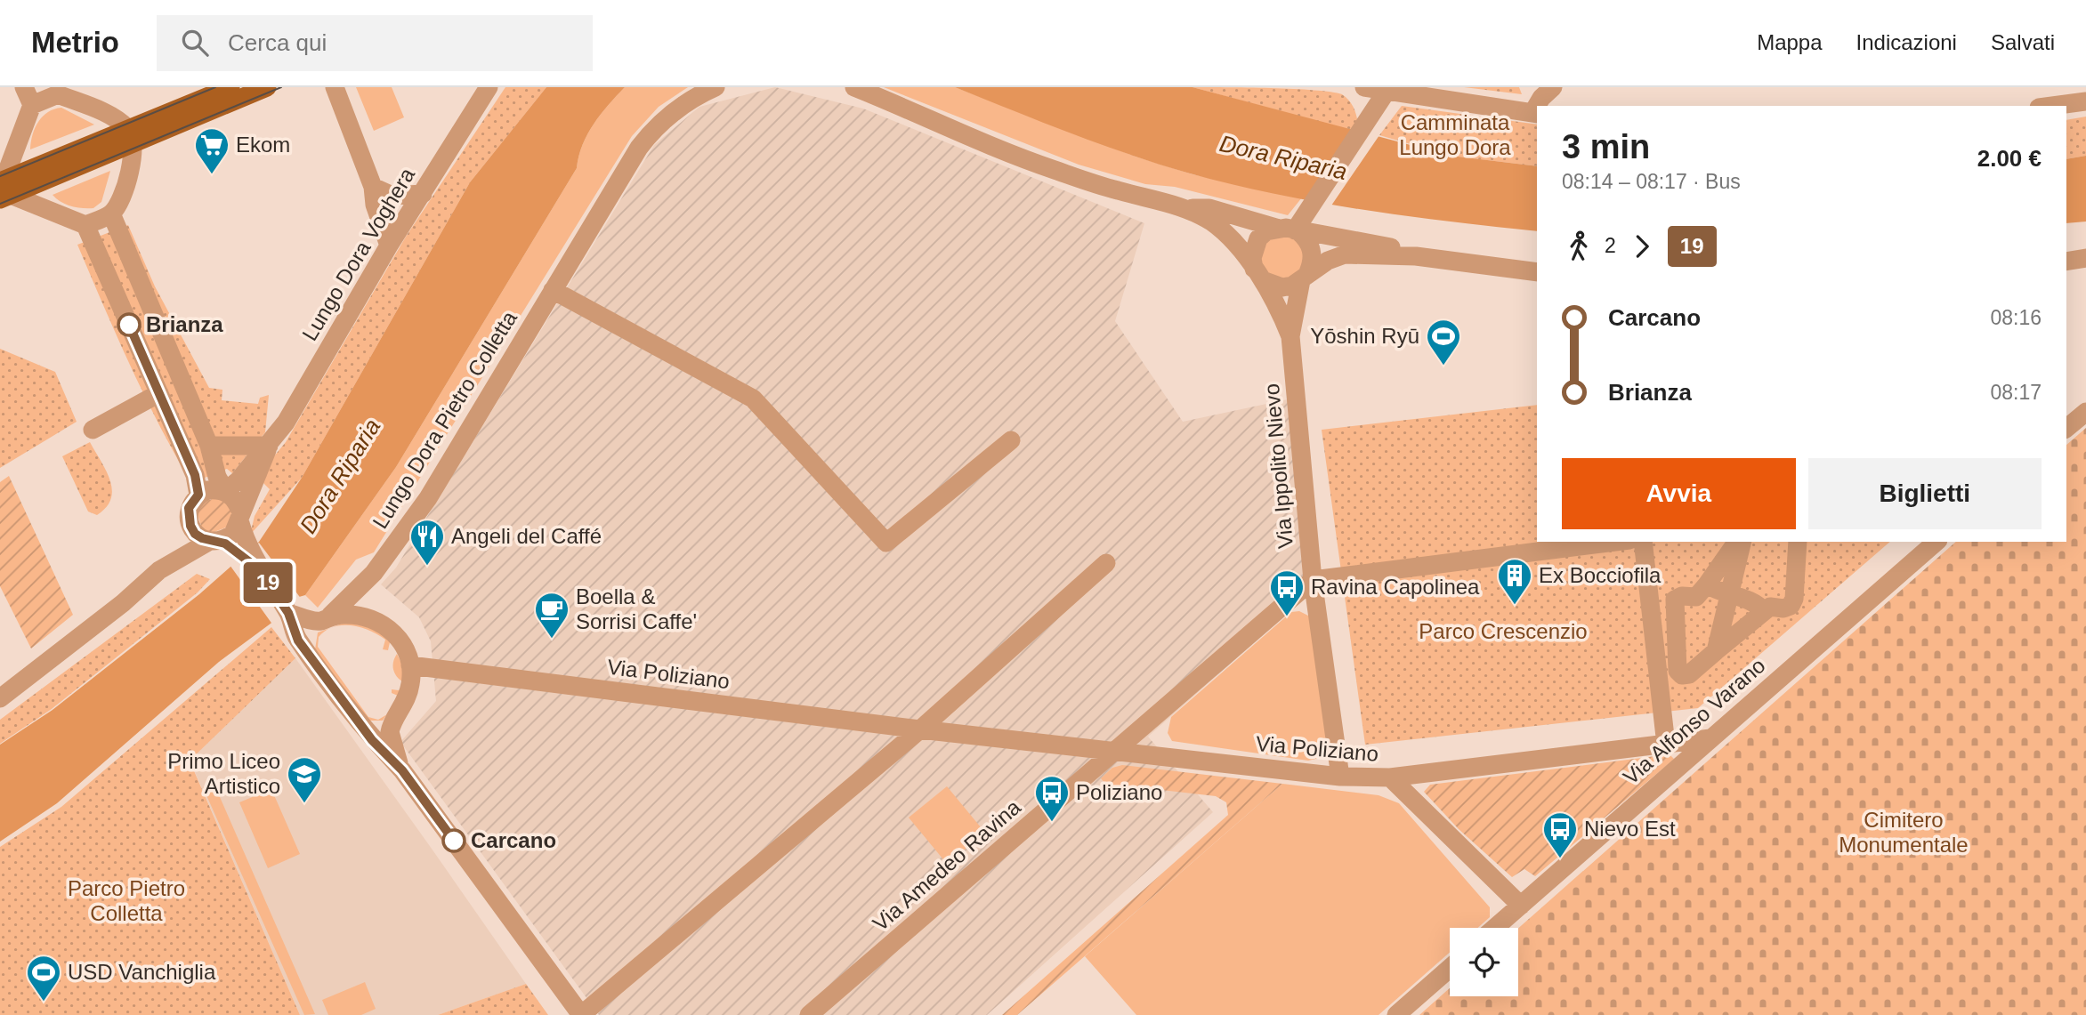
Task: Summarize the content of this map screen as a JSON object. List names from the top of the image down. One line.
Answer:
{"streets":{"street":["Lungo Dora Voghera","Lungo Dora Pietro Colletta","Via Ippolito Nievo","Via Poliziano","Via Alfonso Varano","Via Amedeo Ravina"]},"crossings":[["Lungo Dora Pietro Colletta","Via Poliziano"],["Via Ippolito Nievo","Via Poliziano"],["Via Ippolito Nievo","Via Amedeo Ravina"],["Via Poliziano","Via Alfonso Varano"],["Via Poliziano","Via Amedeo Ravina"]],"water":["Dora Riparia"],"parks":["Camminata Lungo Dora","Parco Crescenzio","Cimitero Monumentale","Parco Pietro Colletta"],"places":{"supermarket":["Ekom"],"other":["Brianza","Carcano"],"sports":["Yōshin Ryū","USD Vanchiglia"],"restaurant":["Angeli del Caffé"],"building":["Ex Bocciofila"],"bus stop":["Ravina Capolinea","Poliziano","Nievo Est"],"cafe":["Boella & Sorrisi Caffe'"],"school or university":["Primo Liceo Artistico"]},"lines":["bus line 19"],"page":{"header":"Metrio","search":"Cerca qui","nav":["Mappa","Indicazioni","Salvati"],"on_map":"19","heading":["3 min","08:14 – 08:17 · Bus","2.00 €"],"legs":["2","19"],"list":[{"name":"Carcano","value":"08:16"},{"name":"Brianza","value":"08:17"}],"buttons":["Avvia","Biglietti"]}}
